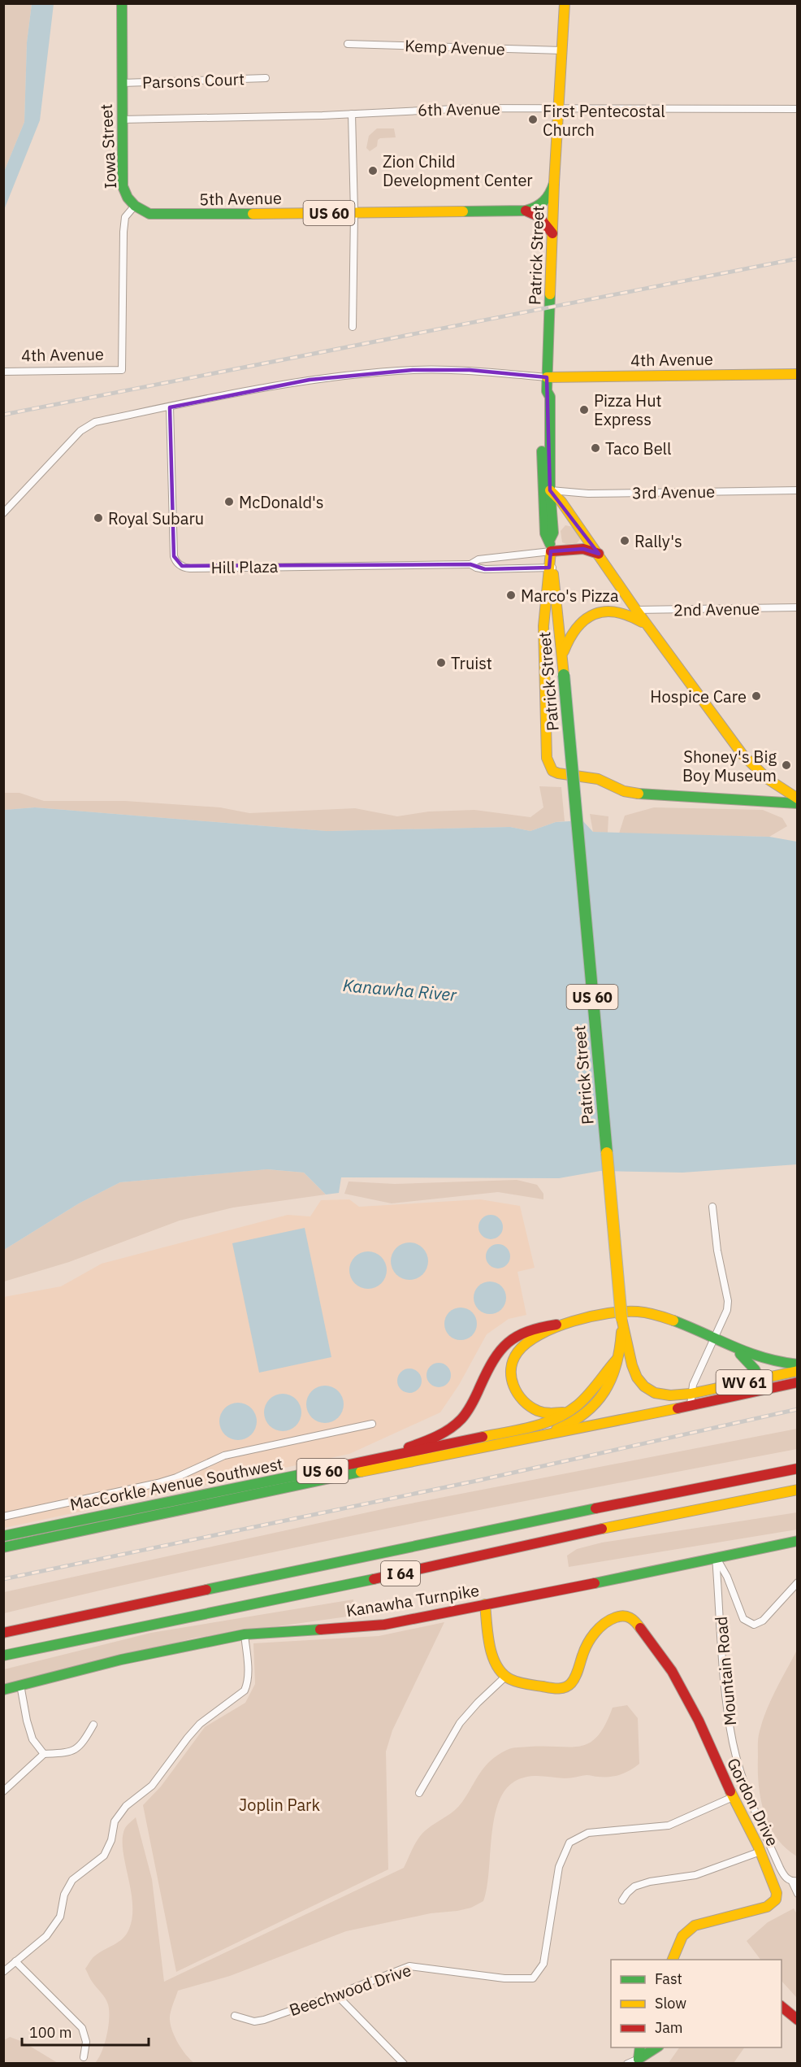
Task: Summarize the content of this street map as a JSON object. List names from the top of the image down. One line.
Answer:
{"streets":{"main road":["Iowa Street","5th Avenue","US 60","Patrick Street","4th Avenue","WV 61","MacCorkle Avenue Southwest","I 64","Kanawha Turnpike","Gordon Drive"],"street":["Kemp Avenue","Parsons Court","6th Avenue","3rd Avenue","Hill Plaza","2nd Avenue","Mountain Road","Beechwood Drive"]},"crossings":[["Kemp Avenue","Patrick Street"],["Parsons Court","Iowa Street"],["6th Avenue","Iowa Street"],["6th Avenue","Patrick Street"],["Iowa Street","5th Avenue"],["Iowa Street","4th Avenue"],["Patrick Street","4th Avenue"],["Patrick Street","3rd Avenue"],["Patrick Street","Hill Plaza"],["Patrick Street","MacCorkle Avenue Southwest"],["Kanawha Turnpike","Mountain Road"],["Gordon Drive","Beechwood Drive"]],"water":["Kanawha River"],"parks":["Joplin Park"],"places":["First Pentecostal Church","Zion Child Development Center","Pizza Hut Express","Taco Bell","McDonald's","Royal Subaru","Rally's","Marco's Pizza","Truist","Hospice Care","Shoney's Big Boy Museum"],"legend":["Fast","Slow","Jam"],"scale_bar":"100 m"}
